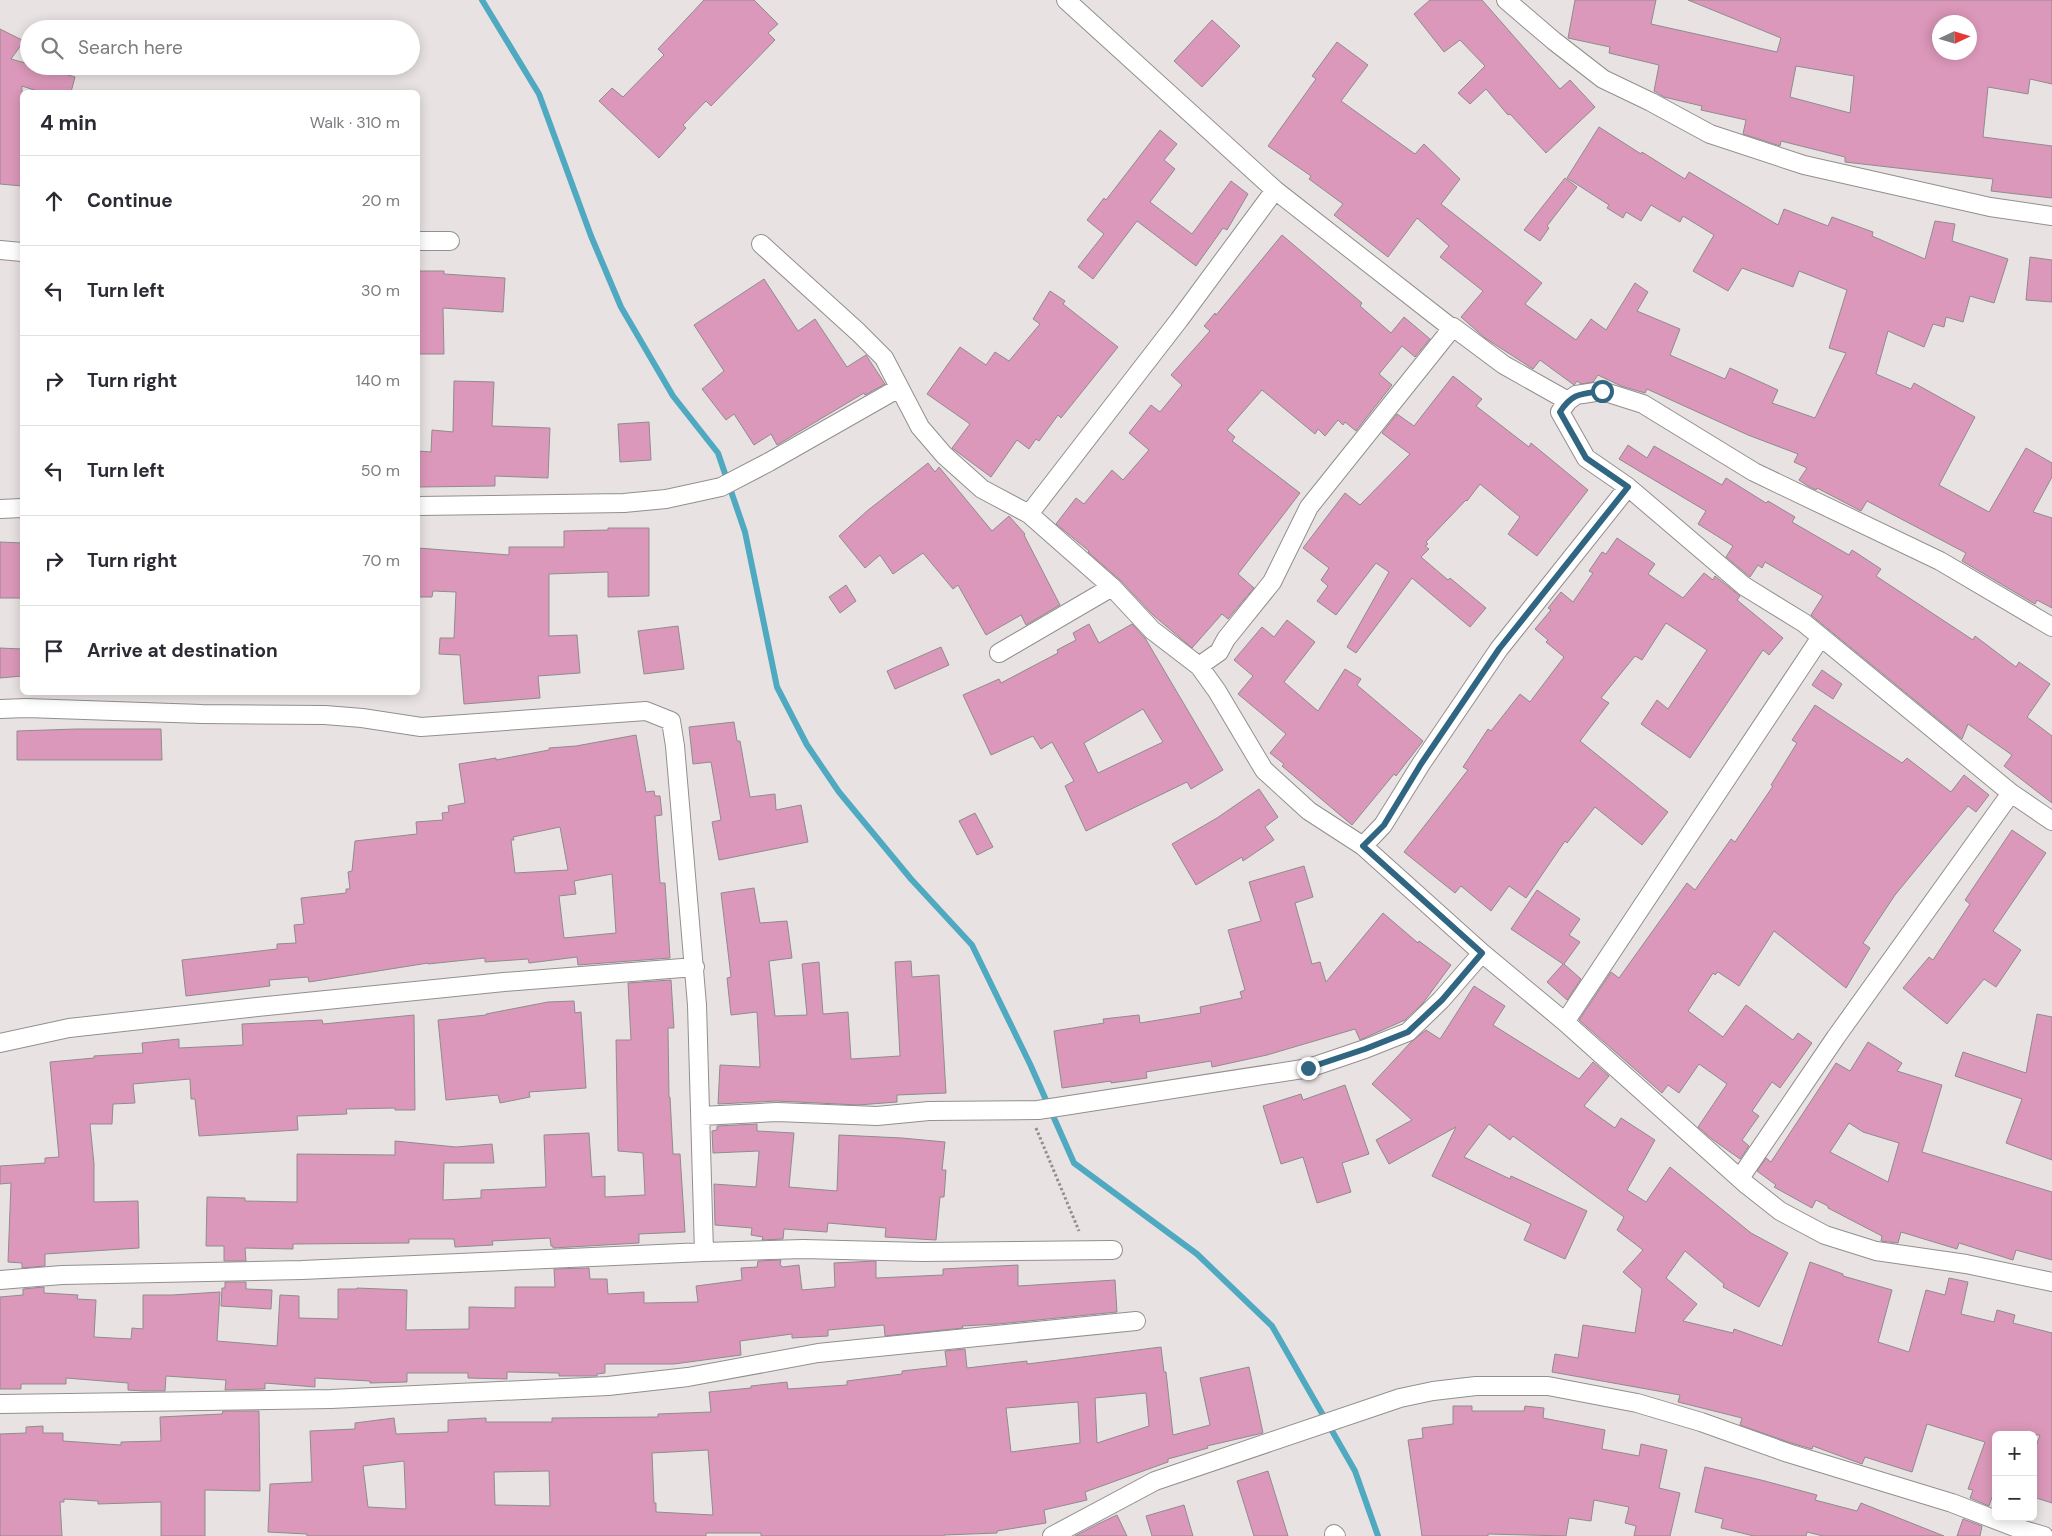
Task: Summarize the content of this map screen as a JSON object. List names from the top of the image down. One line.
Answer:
{"north":"right","page":{"search":"Search here","heading":["4 min","Walk · 310 m"],"list":[["Continue","20 m"],["Turn left","30 m"],["Turn right","140 m"],["Turn left","50 m"],["Turn right","70 m"],"Arrive at destination"],"map_buttons":["+","−"]}}
